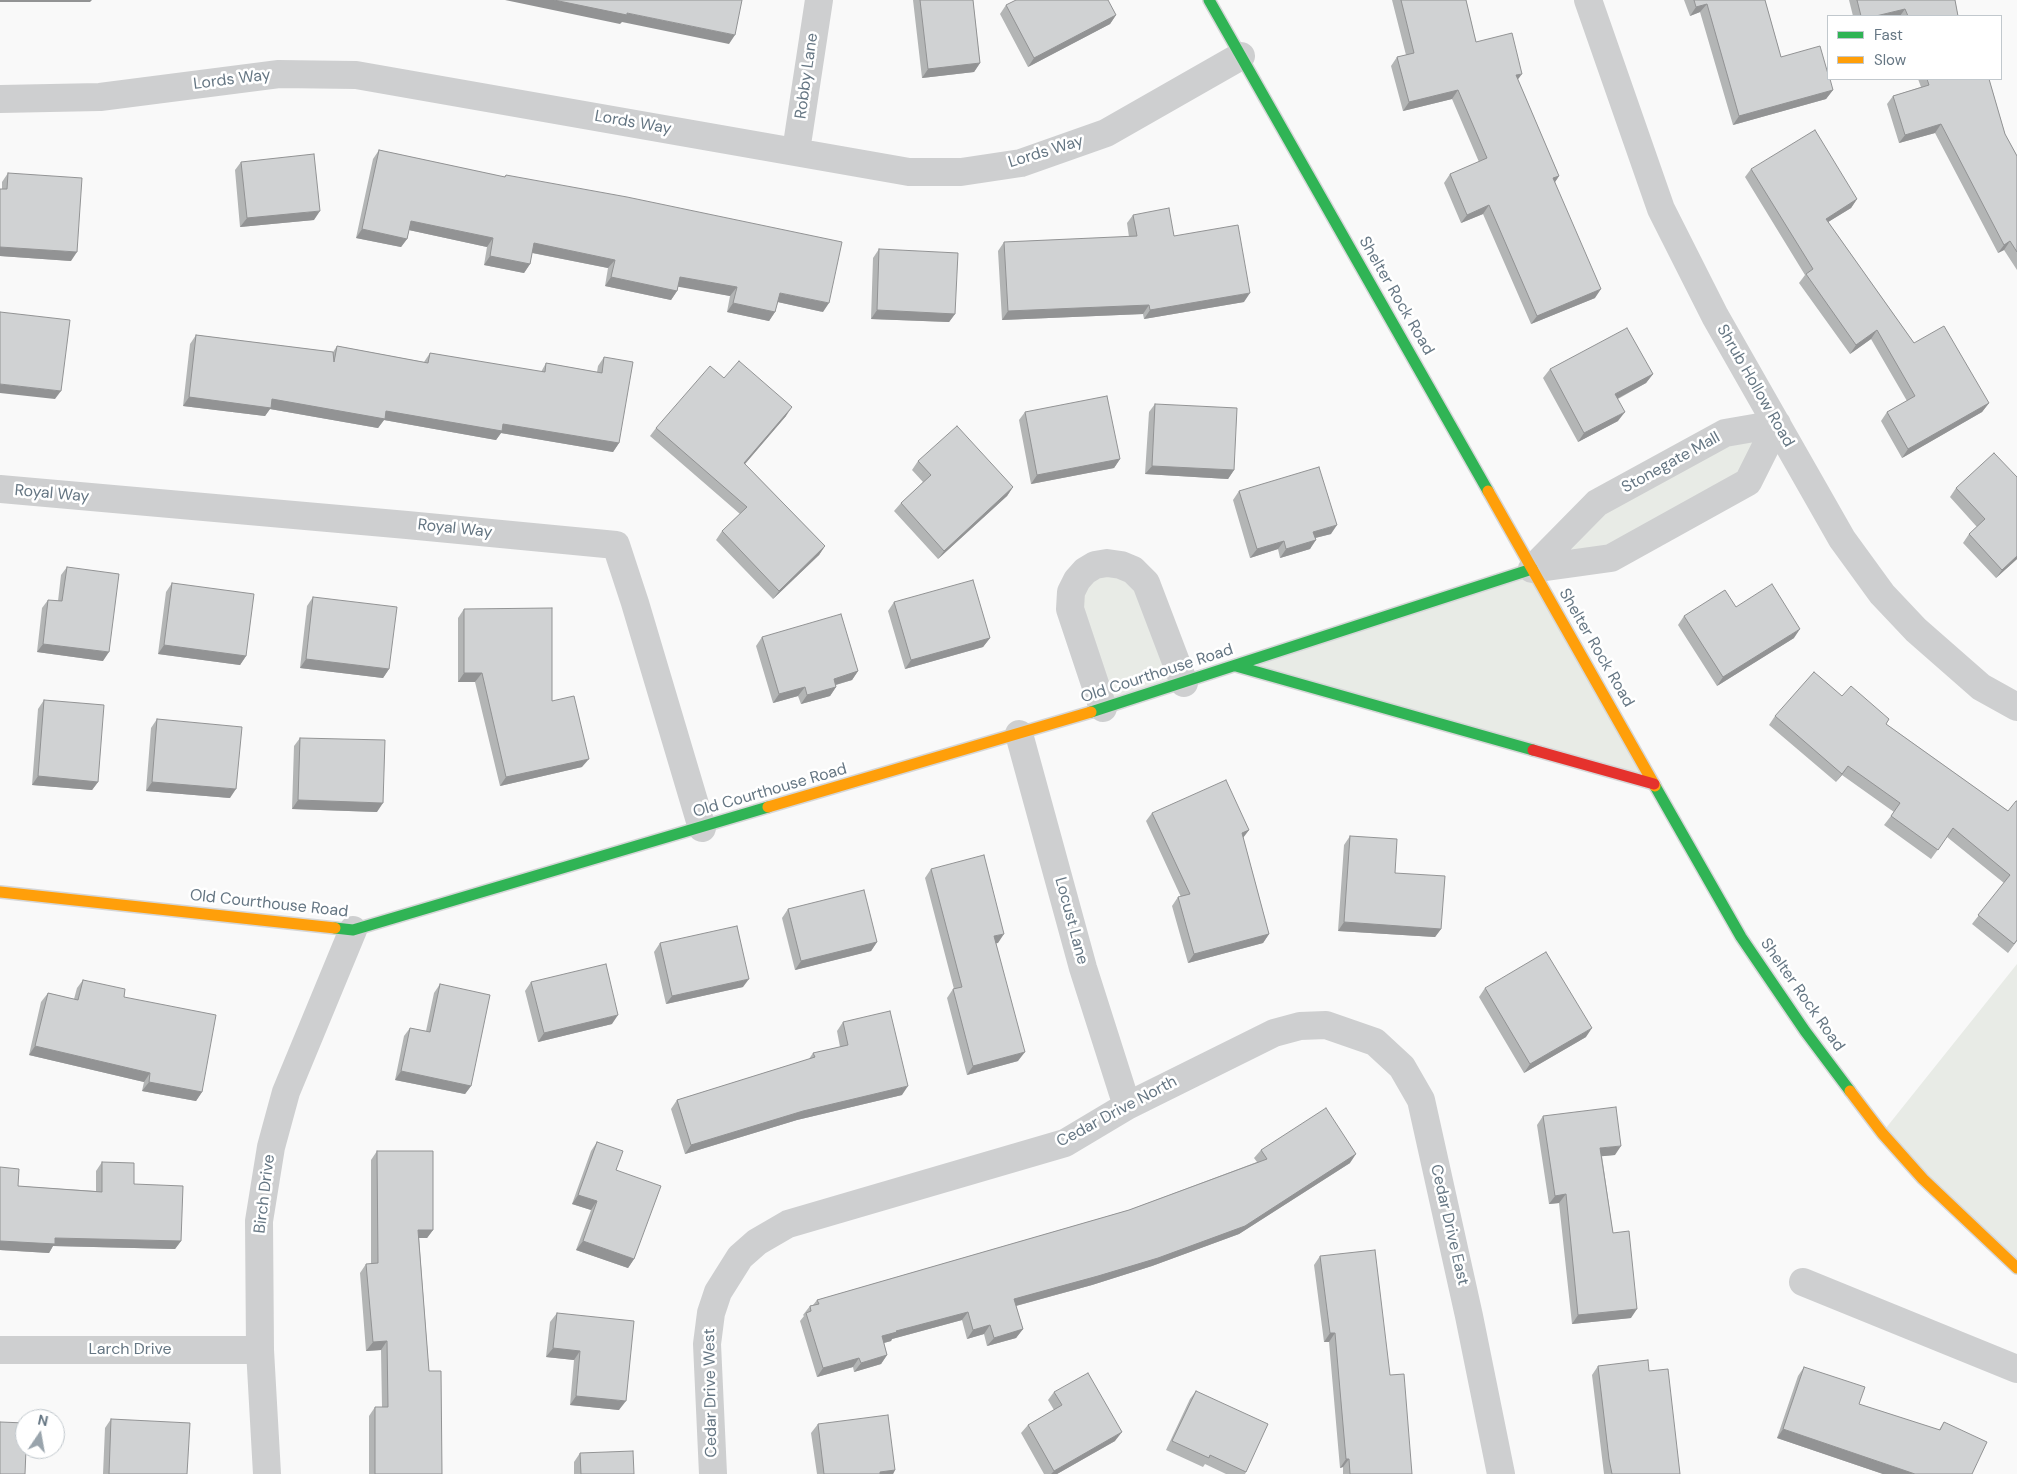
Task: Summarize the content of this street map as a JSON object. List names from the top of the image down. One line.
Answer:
{"streets":{"street":["Robby Lane","Lords Way","Shelter Rock Road","Shrub Hollow Road","Stonegate Mall","Royal Way","Old Courthouse Road","Locust Lane","Cedar Drive North","Birch Drive","Cedar Drive East","Larch Drive","Cedar Drive West"]},"crossings":[["Robby Lane","Lords Way"],["Lords Way","Shelter Rock Road"],["Shelter Rock Road","Stonegate Mall"],["Shelter Rock Road","Old Courthouse Road"],["Shrub Hollow Road","Stonegate Mall"],["Stonegate Mall","Old Courthouse Road"],["Royal Way","Old Courthouse Road"],["Old Courthouse Road","Locust Lane"],["Old Courthouse Road","Birch Drive"],["Locust Lane","Cedar Drive North"],["Cedar Drive North","Cedar Drive East"],["Cedar Drive North","Cedar Drive West"],["Birch Drive","Larch Drive"]],"legend":["Fast","Slow"],"north":"top"}
